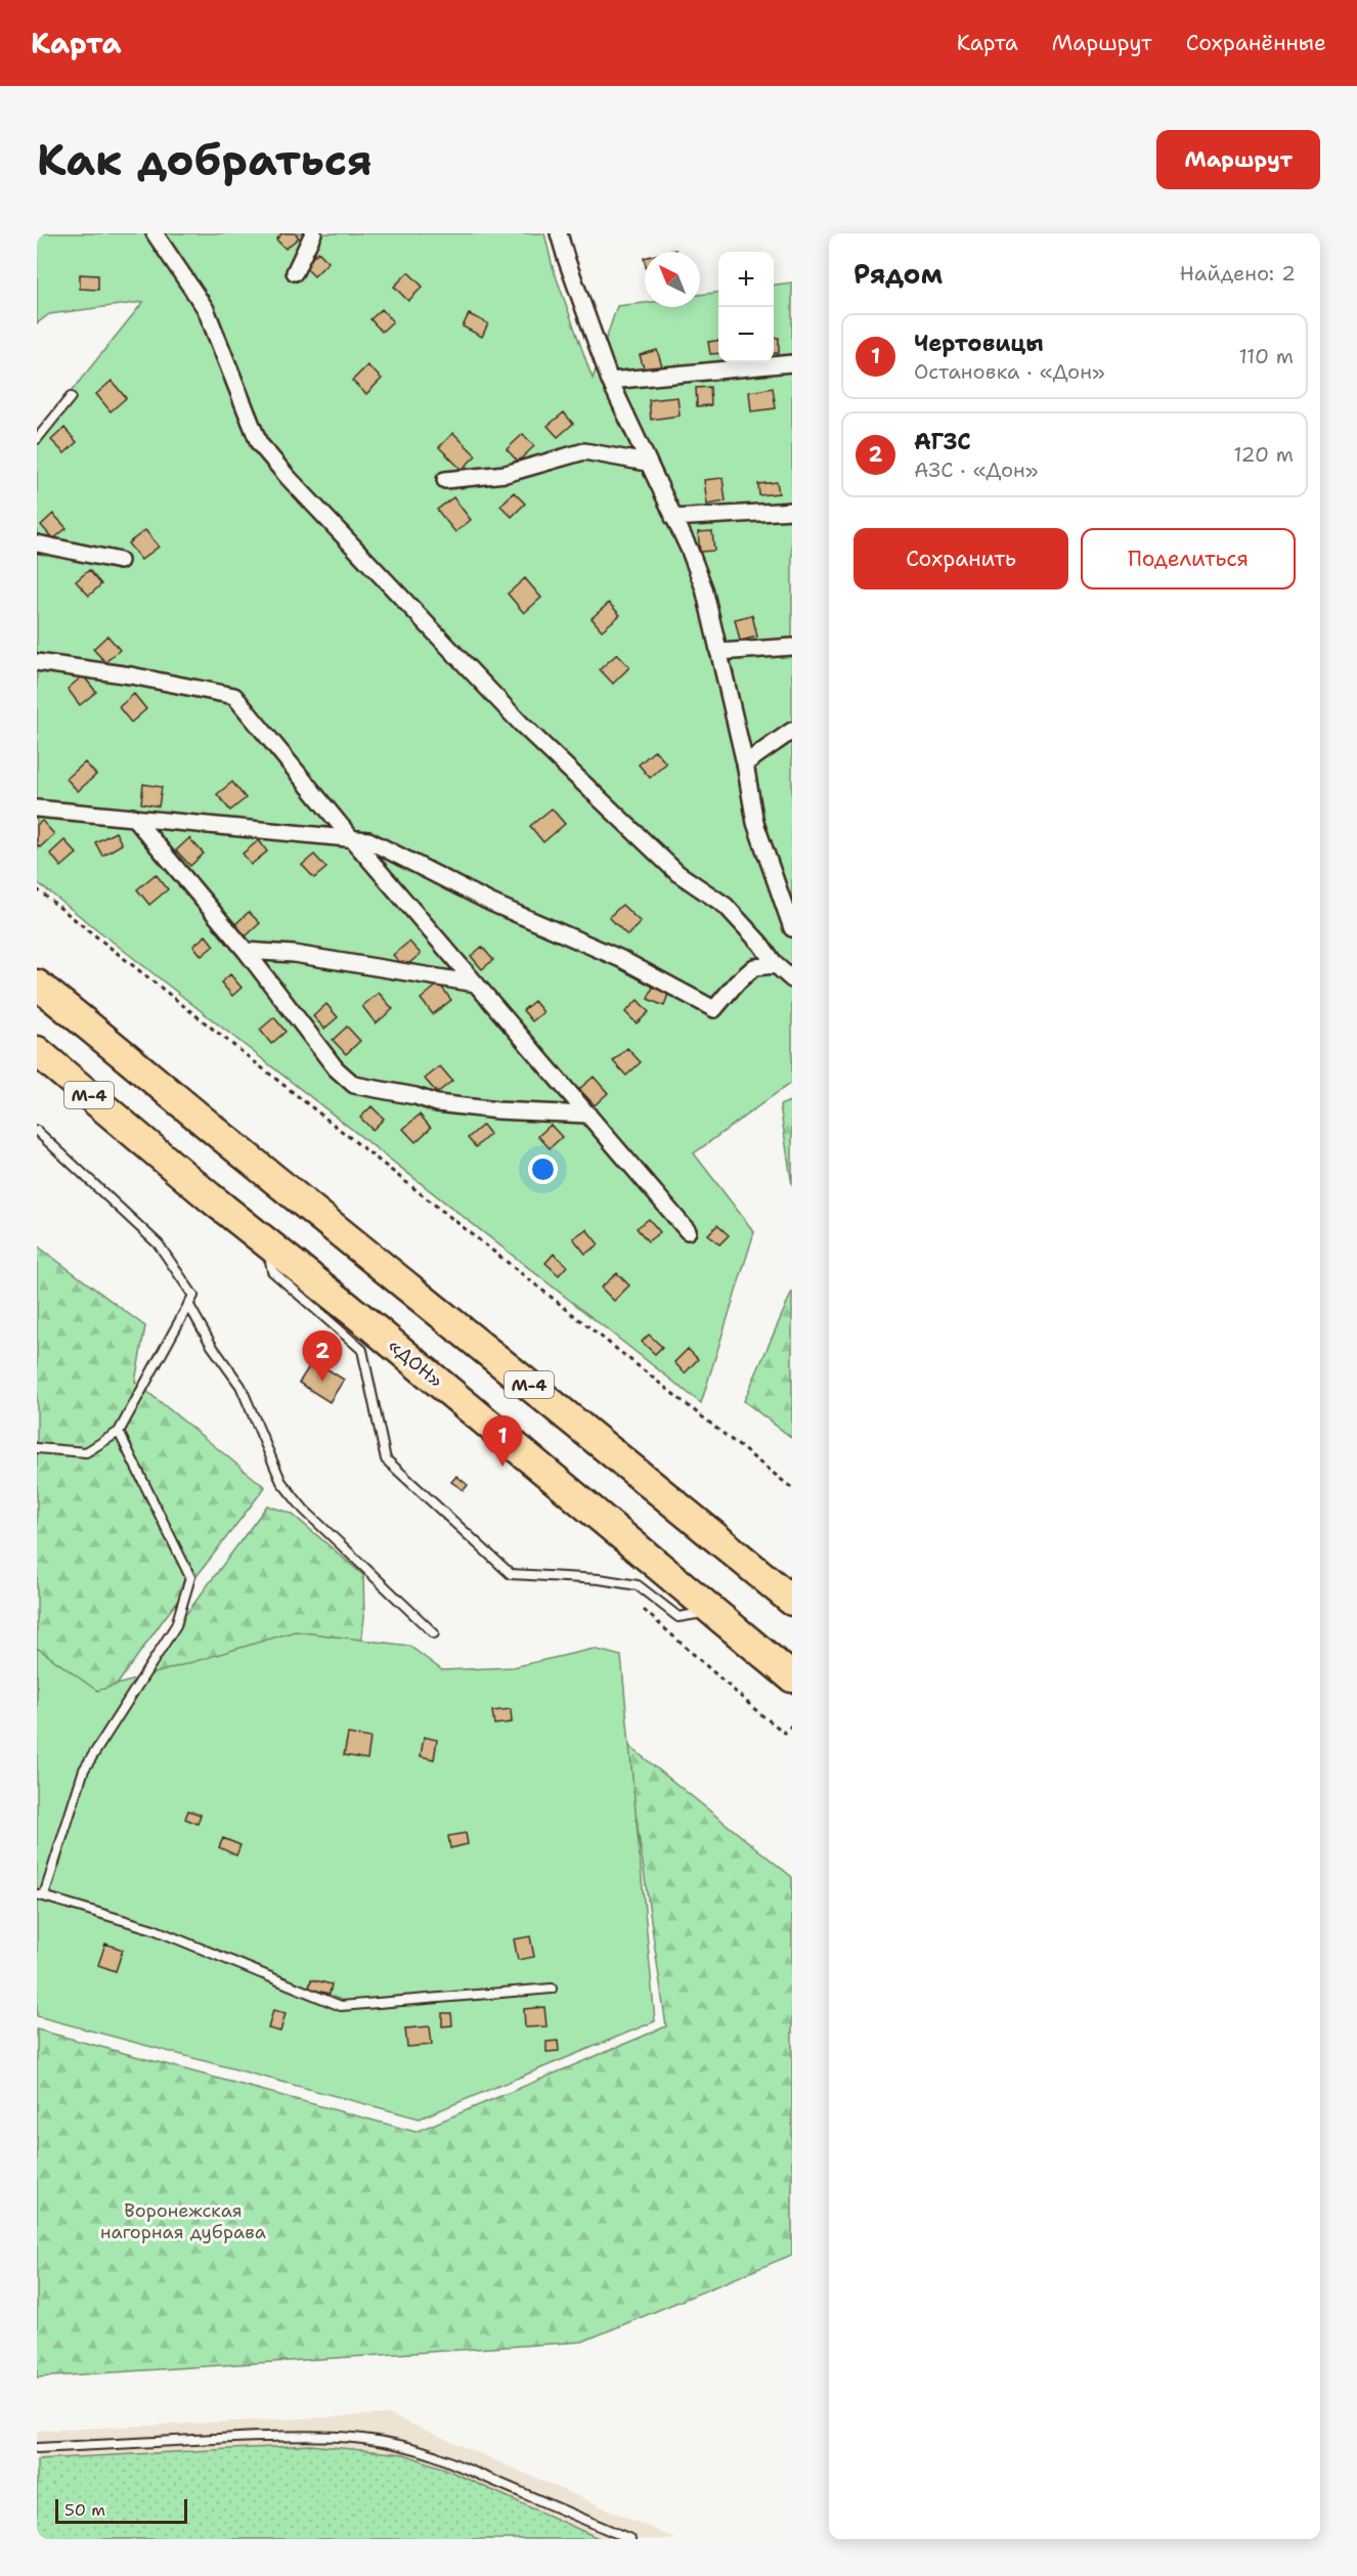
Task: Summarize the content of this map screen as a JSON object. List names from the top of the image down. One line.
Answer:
{"streets":{"highway":["М-4","«ДОН»"]},"parks":["Воронежская нагорная дубрава"],"scale_bar":"50 m","north":"top left","page":{"header":"Карта","nav":["Карта","Маршрут","Сохранённые"],"buttons":["Маршрут",["Сохранить","Поделиться"]],"title":"Как добраться","heading":["Рядом","Найдено: 2"],"map_buttons":["+","−"],"list":[{"mark":"1","name":"Чертовицы","note":"Остановка · «Дон»","value":"110 m"},{"mark":"2","name":"АГЗС","note":"АЗС · «Дон»","value":"120 m"}],"pins":["2","1"],"scale":"50 m"}}
